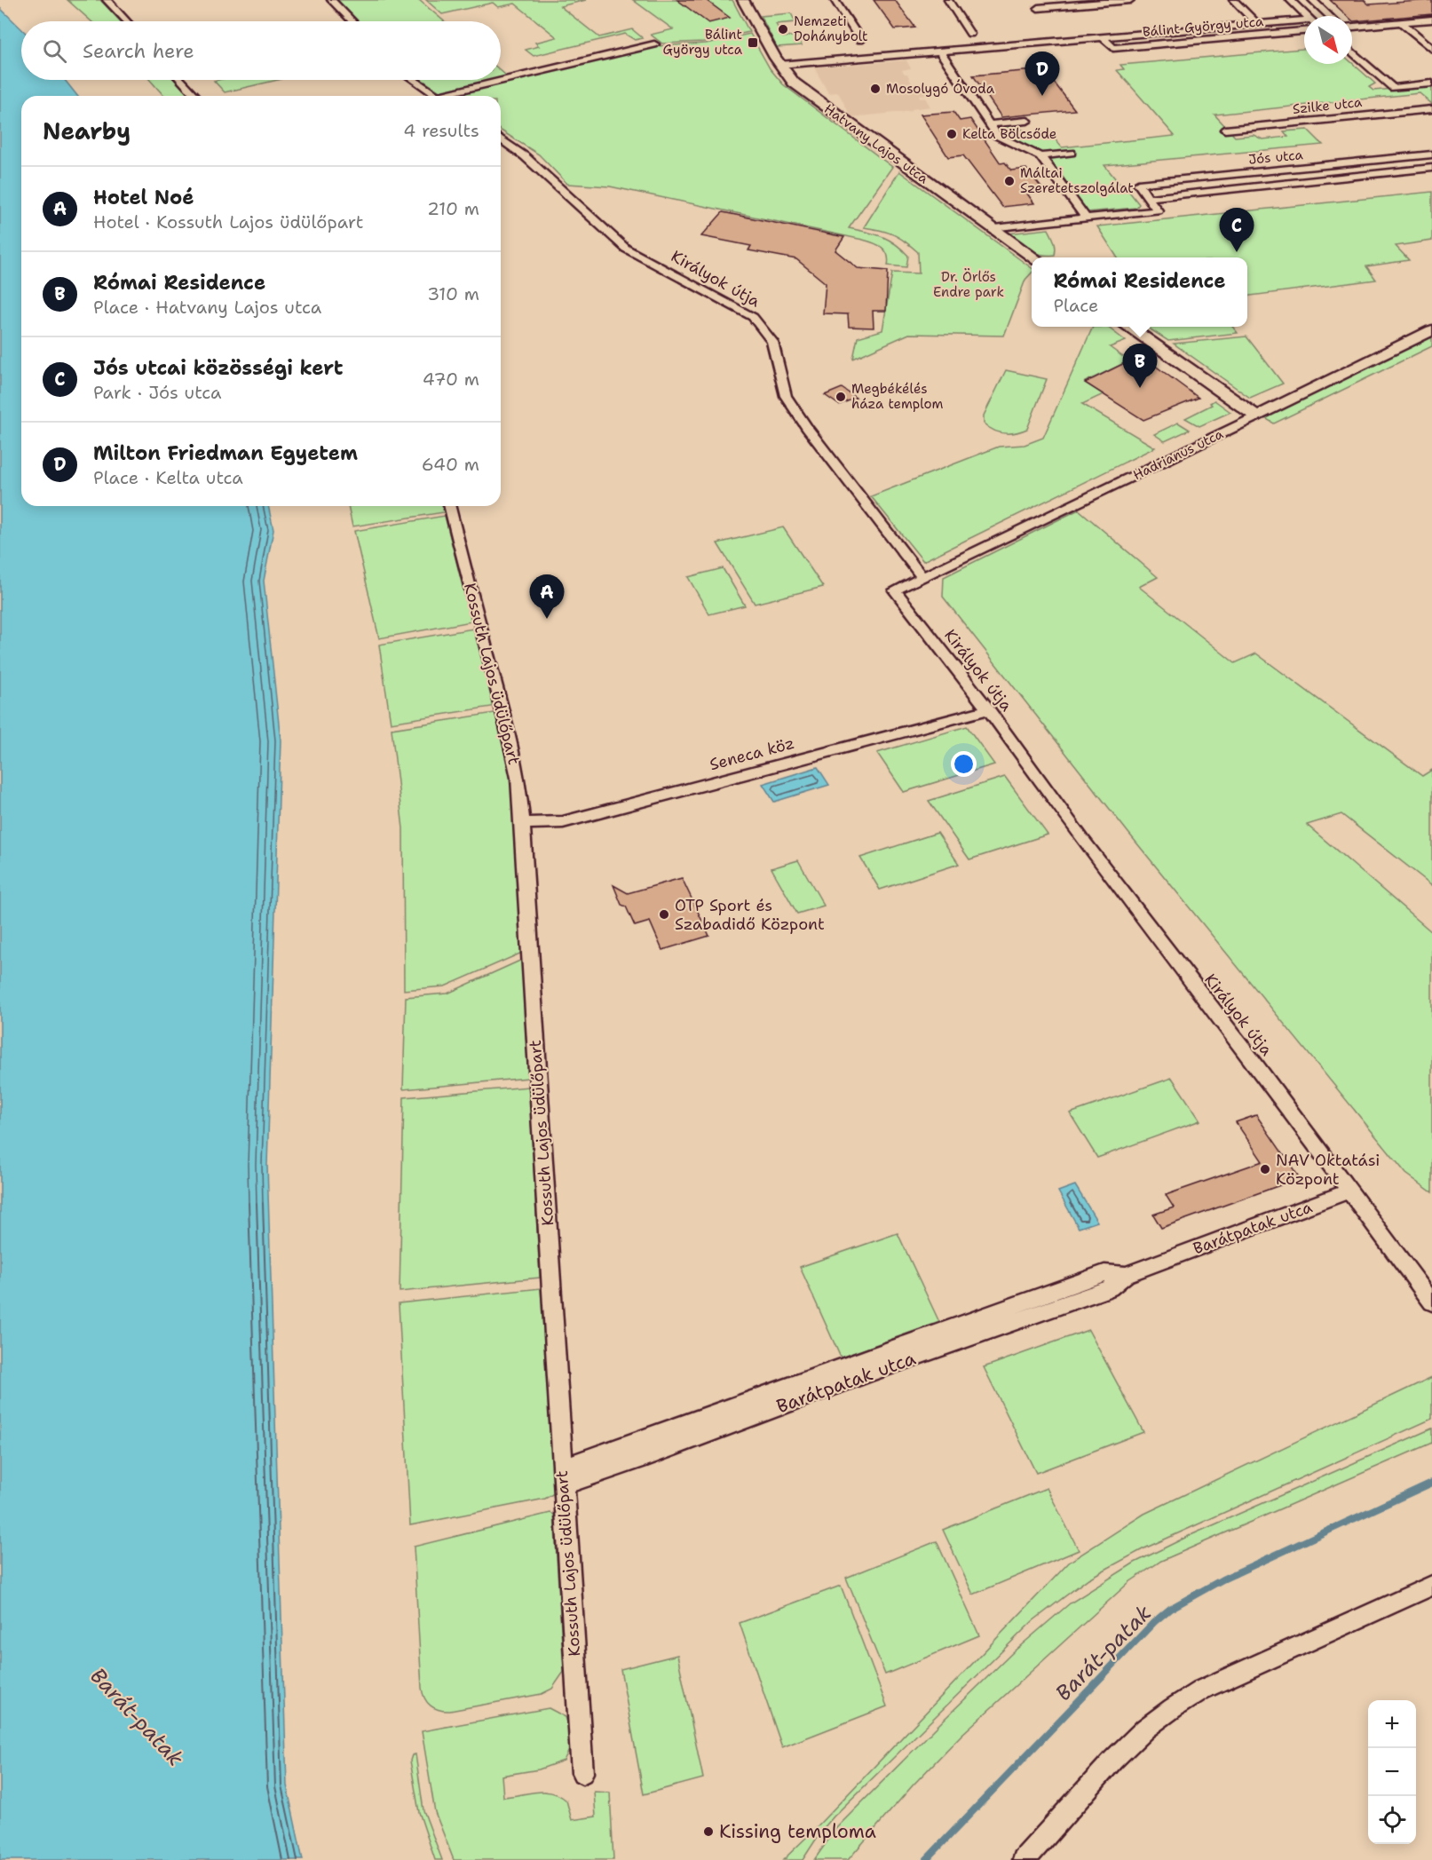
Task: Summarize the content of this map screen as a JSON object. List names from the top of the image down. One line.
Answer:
{"streets":{"street":["Bálint György utca","Szilke utca","Hatvany Lajos utca","Jós utca","Királyok útja","Hadrianus utca","Kossuth Lajos üdülőpart","Seneca köz","Barátpatak utca"]},"crossings":[["Bálint György utca","Hatvany Lajos utca"],["Hatvany Lajos utca","Jós utca"],["Királyok útja","Hadrianus utca"],["Királyok útja","Seneca köz"],["Királyok útja","Barátpatak utca"],["Kossuth Lajos üdülőpart","Seneca köz"],["Kossuth Lajos üdülőpart","Barátpatak utca"]],"water":["Barát-patak"],"parks":["Dr. Örlős Endre park"],"places":{"other":["Nemzeti Dohánybolt","Mosolygó Óvoda","Kelta Bölcsőde","Máltai Szeretetszolgálat","Megbékélés háza templom","OTP Sport és Szabadidő Központ","NAV Oktatási Központ","Kissing temploma"],"transit":["Bálint György utca"]},"north":"bottom right","page":{"search":"Search here","pins":["D","C","B","A"],"heading":["Nearby","4 results"],"list":[{"mark":"A","name":"Hotel Noé","note":"Hotel · Kossuth Lajos üdülőpart","value":"210 m"},{"mark":"B","name":"Római Residence","note":"Place · Hatvany Lajos utca","value":"310 m"},{"mark":"C","name":"Jós utcai közösségi kert","note":"Park · Jós utca","value":"470 m"},{"mark":"D","name":"Milton Friedman Egyetem","note":"Place · Kelta utca","value":"640 m"}],"popup":["Római Residence","Place"],"map_buttons":["+","−"]}}
